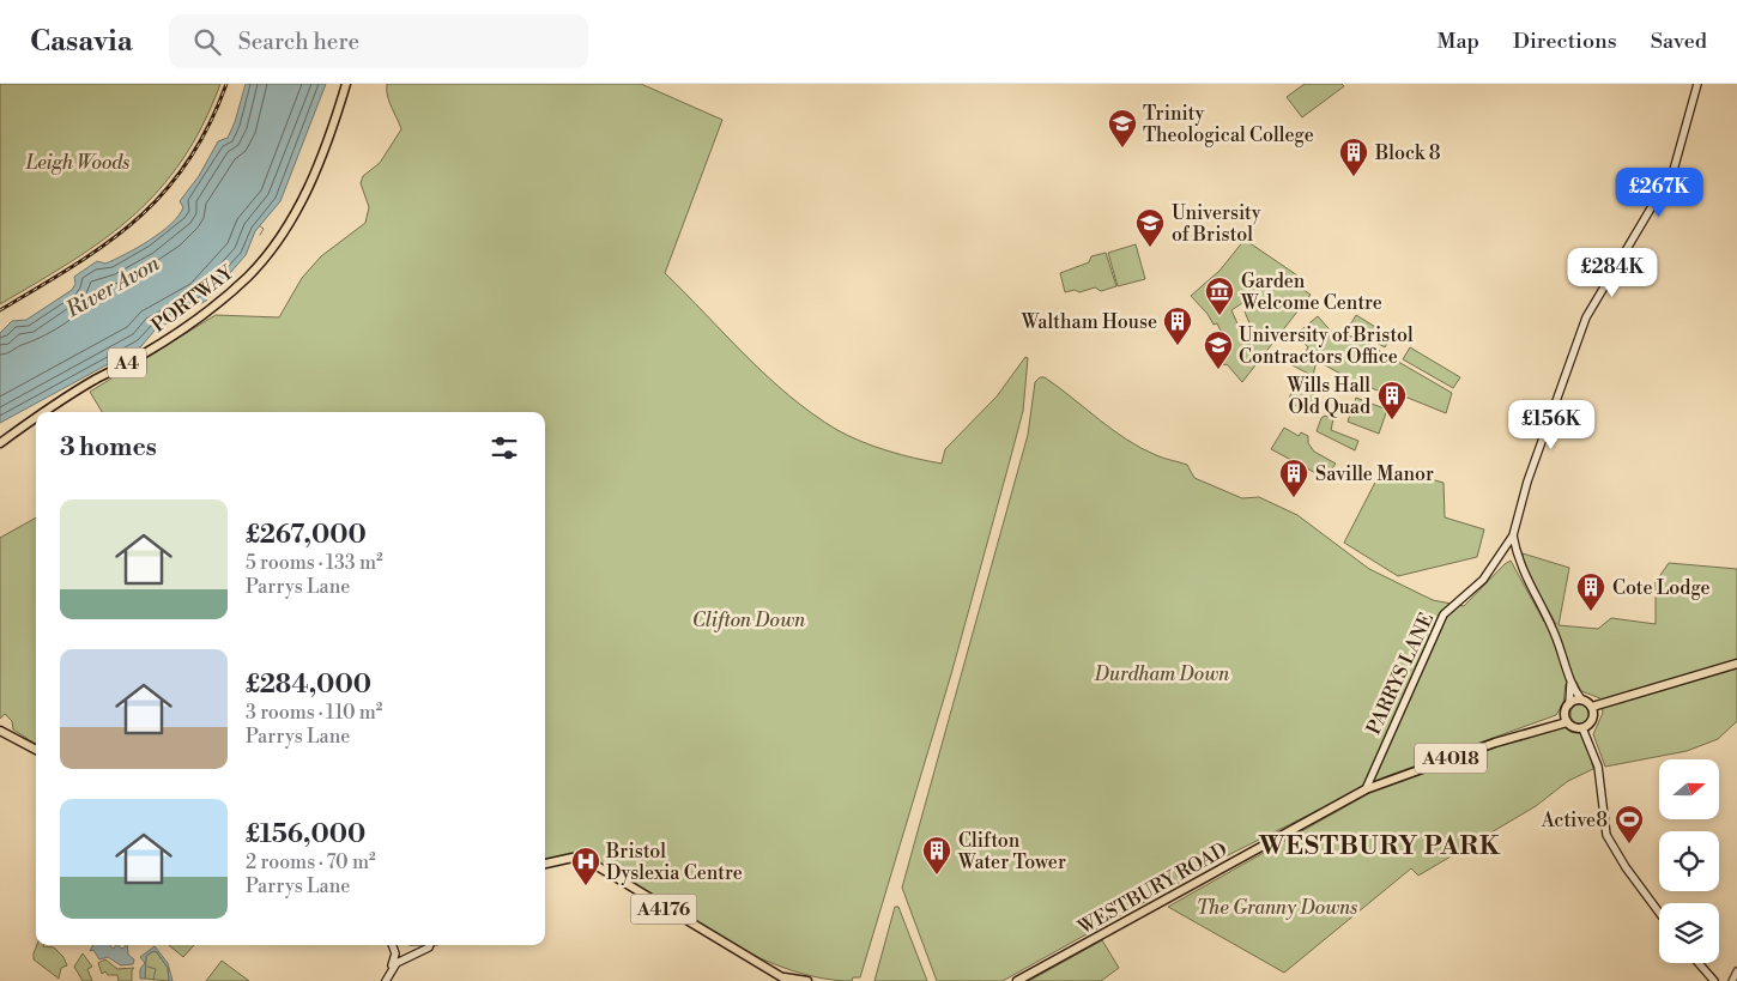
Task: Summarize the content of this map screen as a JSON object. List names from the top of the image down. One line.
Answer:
{"streets":{"main road":["PORTWAY","A4","PARRYS LANE","A4018","WESTBURY ROAD","A4176"]},"crossings":[["PARRYS LANE","WESTBURY ROAD"]],"districts":["WESTBURY PARK"],"water":["River Avon"],"parks":["Leigh Woods","Clifton Down","Durdham Down","The Granny Downs"],"places":{"school or university":["Trinity Theological College","University of Bristol","University of Bristol Contractors Office"],"building":["Block 8","Waltham House","Wills Hall Old Quad","Saville Manor","Cote Lodge","Clifton Water Tower"],"museum":["Garden Welcome Centre"],"sports":["Active8"],"hospital":["Bristol Dyslexia Centre"]},"north":"right","page":{"header":"Casavia","search":"Search here","nav":["Map","Directions","Saved"],"price":["£267K","£284K","£156K"],"heading":"3 homes","list":[{"name":"£267,000","note":"5 rooms · 133 m² · Parrys Lane"},{"name":"£284,000","note":"3 rooms · 110 m² · Parrys Lane"},{"name":"£156,000","note":"2 rooms · 70 m² · Parrys Lane"}]}}
